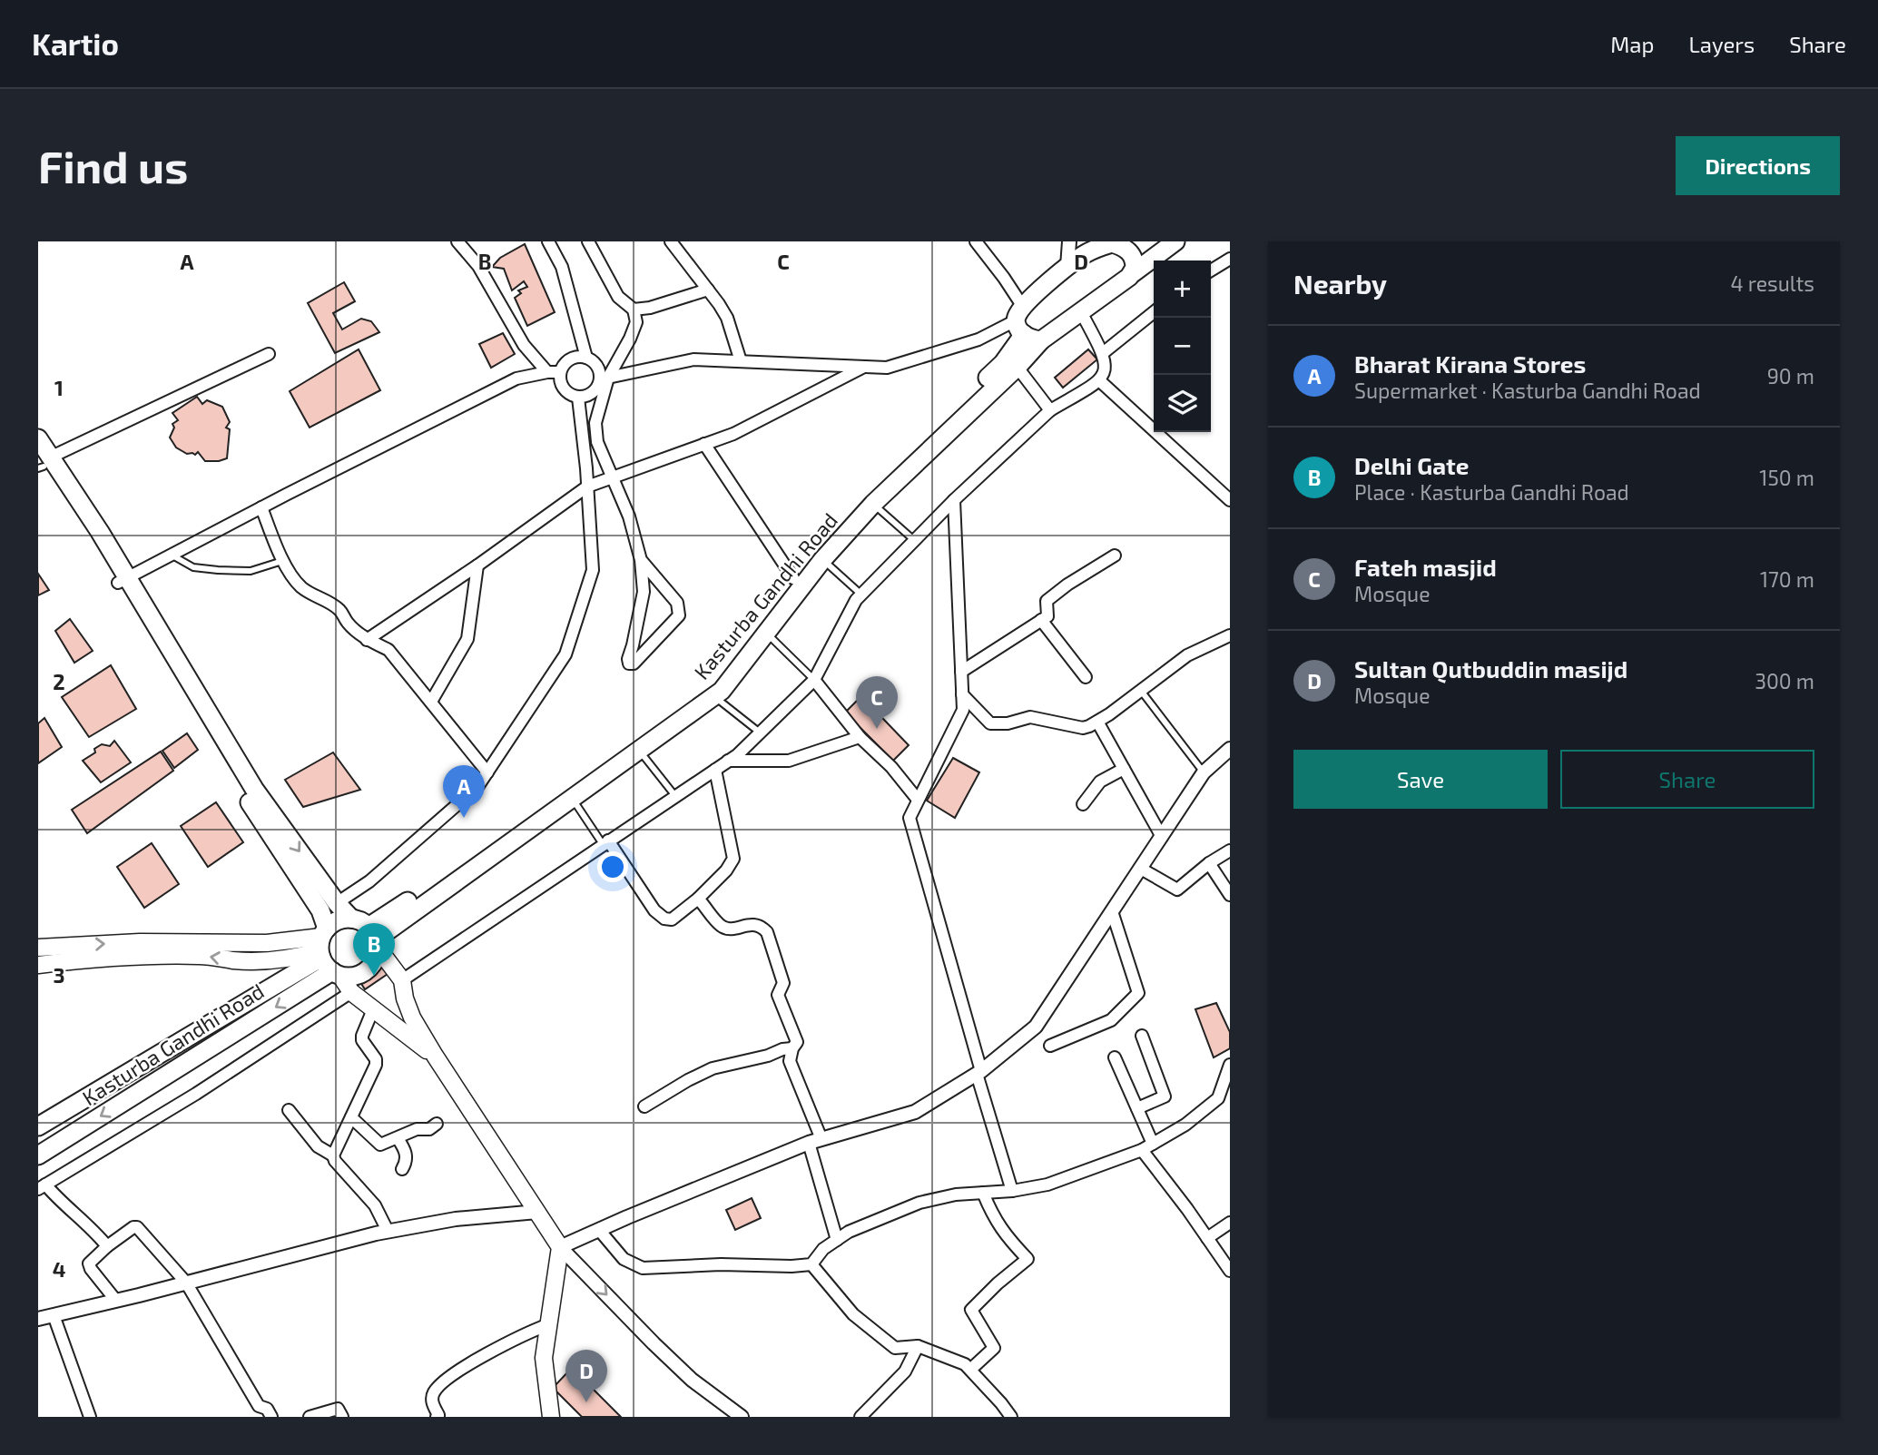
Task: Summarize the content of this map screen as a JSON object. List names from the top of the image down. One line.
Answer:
{"streets":{"main road":["Kasturba Gandhi Road"]},"page":{"header":"Kartio","nav":["Map","Layers","Share"],"buttons":["Directions",["Save","Share"]],"title":"Find us","heading":["Nearby","4 results"],"map_buttons":["+","−"],"list":[{"mark":"A","name":"Bharat Kirana Stores","note":"Supermarket · Kasturba Gandhi Road","value":"90 m"},{"mark":"B","name":"Delhi Gate","note":"Place · Kasturba Gandhi Road","value":"150 m"},{"mark":"C","name":"Fateh masjid","note":"Mosque","value":"170 m"},{"mark":"D","name":"Sultan Qutbuddin masijd","note":"Mosque","value":"300 m"}],"pins":["C","A","B","D"]},"grid":{"columns":["A","B","C","D"],"rows":["1","2","3","4"]}}
